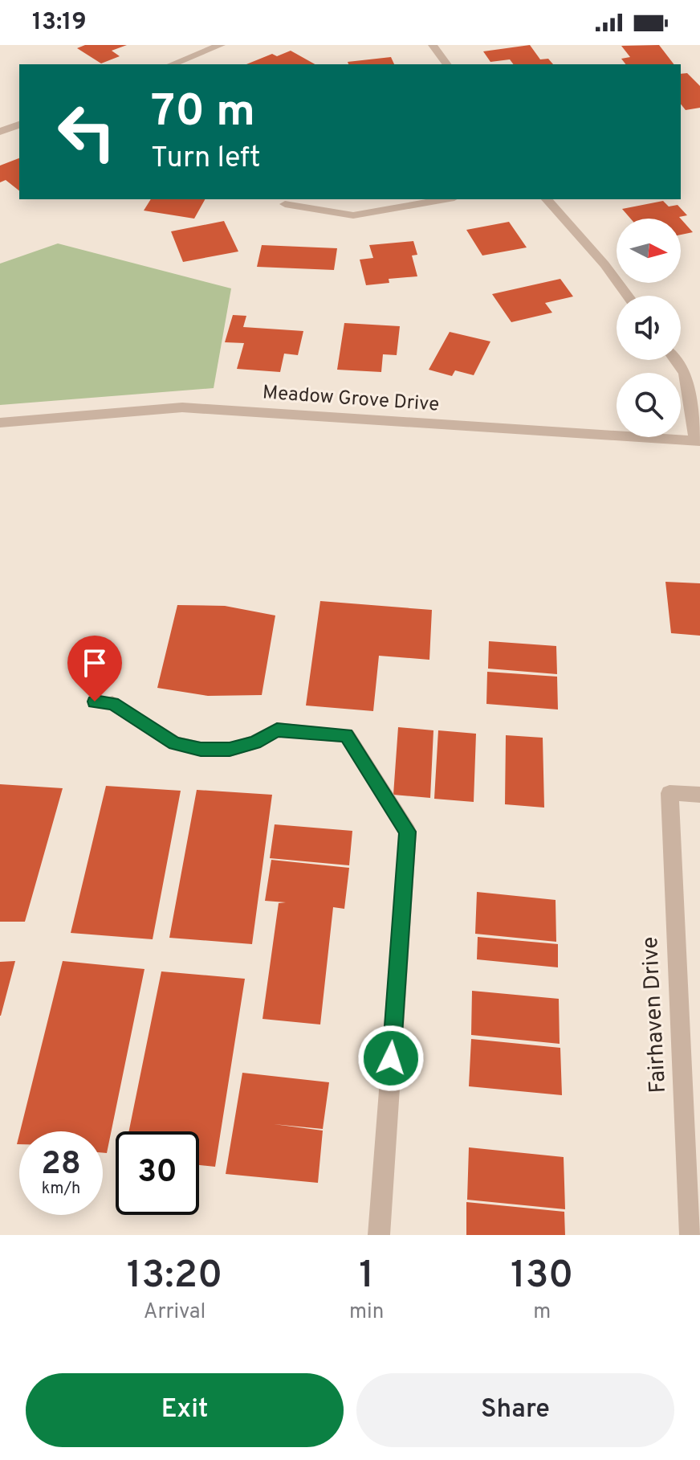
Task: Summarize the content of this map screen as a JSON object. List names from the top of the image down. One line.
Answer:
{"streets":{"street":["Meadow Grove Drive","Fairhaven Drive"]},"north":"right","page":{"status":"13:19","turn":["70 m","Turn left"],"speed":"28 km/h","limit":"30","eta":["13:20","Arrival","1","min","130","m"],"buttons":["Exit","Share"]}}
